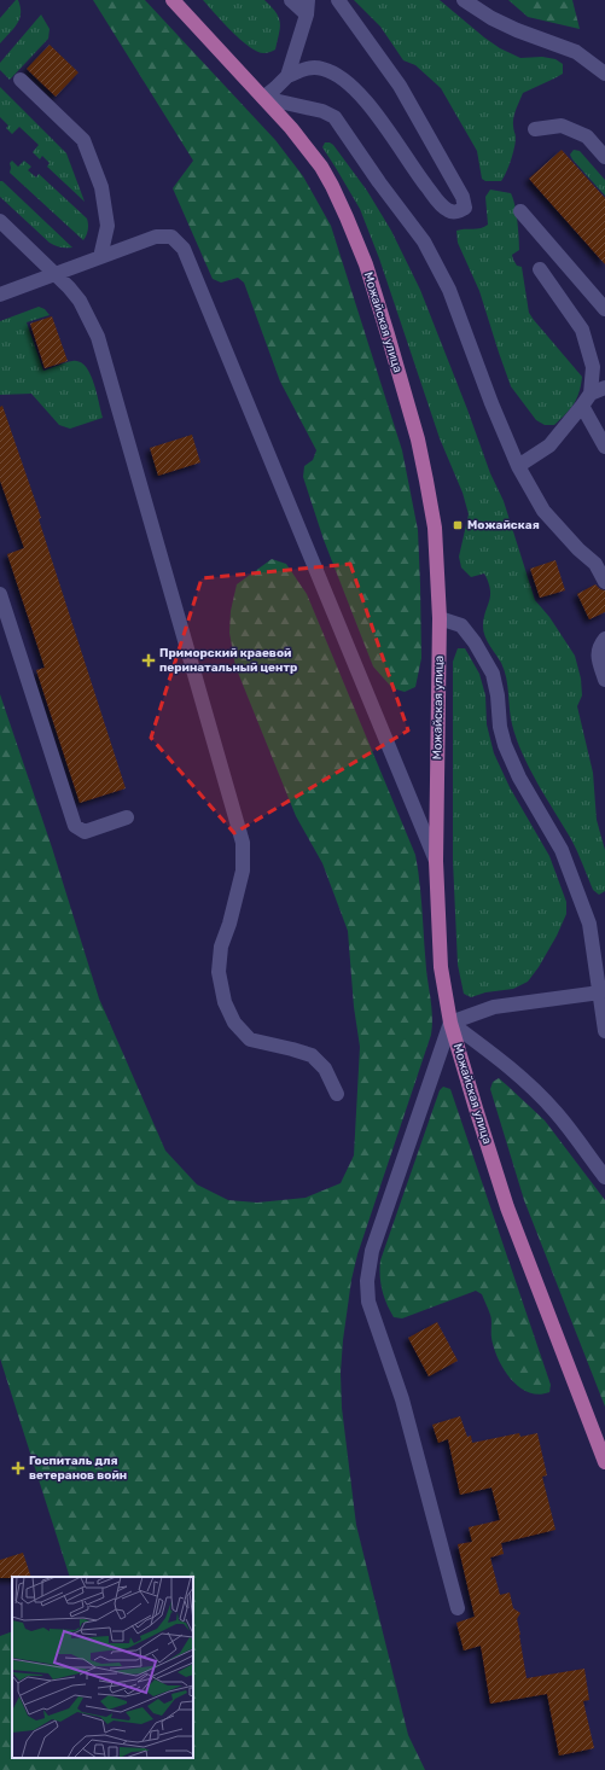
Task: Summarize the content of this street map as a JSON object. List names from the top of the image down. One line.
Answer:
{"streets":{"main road":["Можайская улица"]},"places":{"transit":["Можайская"],"health":["Приморский краевой перинатальный центр","Госпиталь для ветеранов войн"]}}
